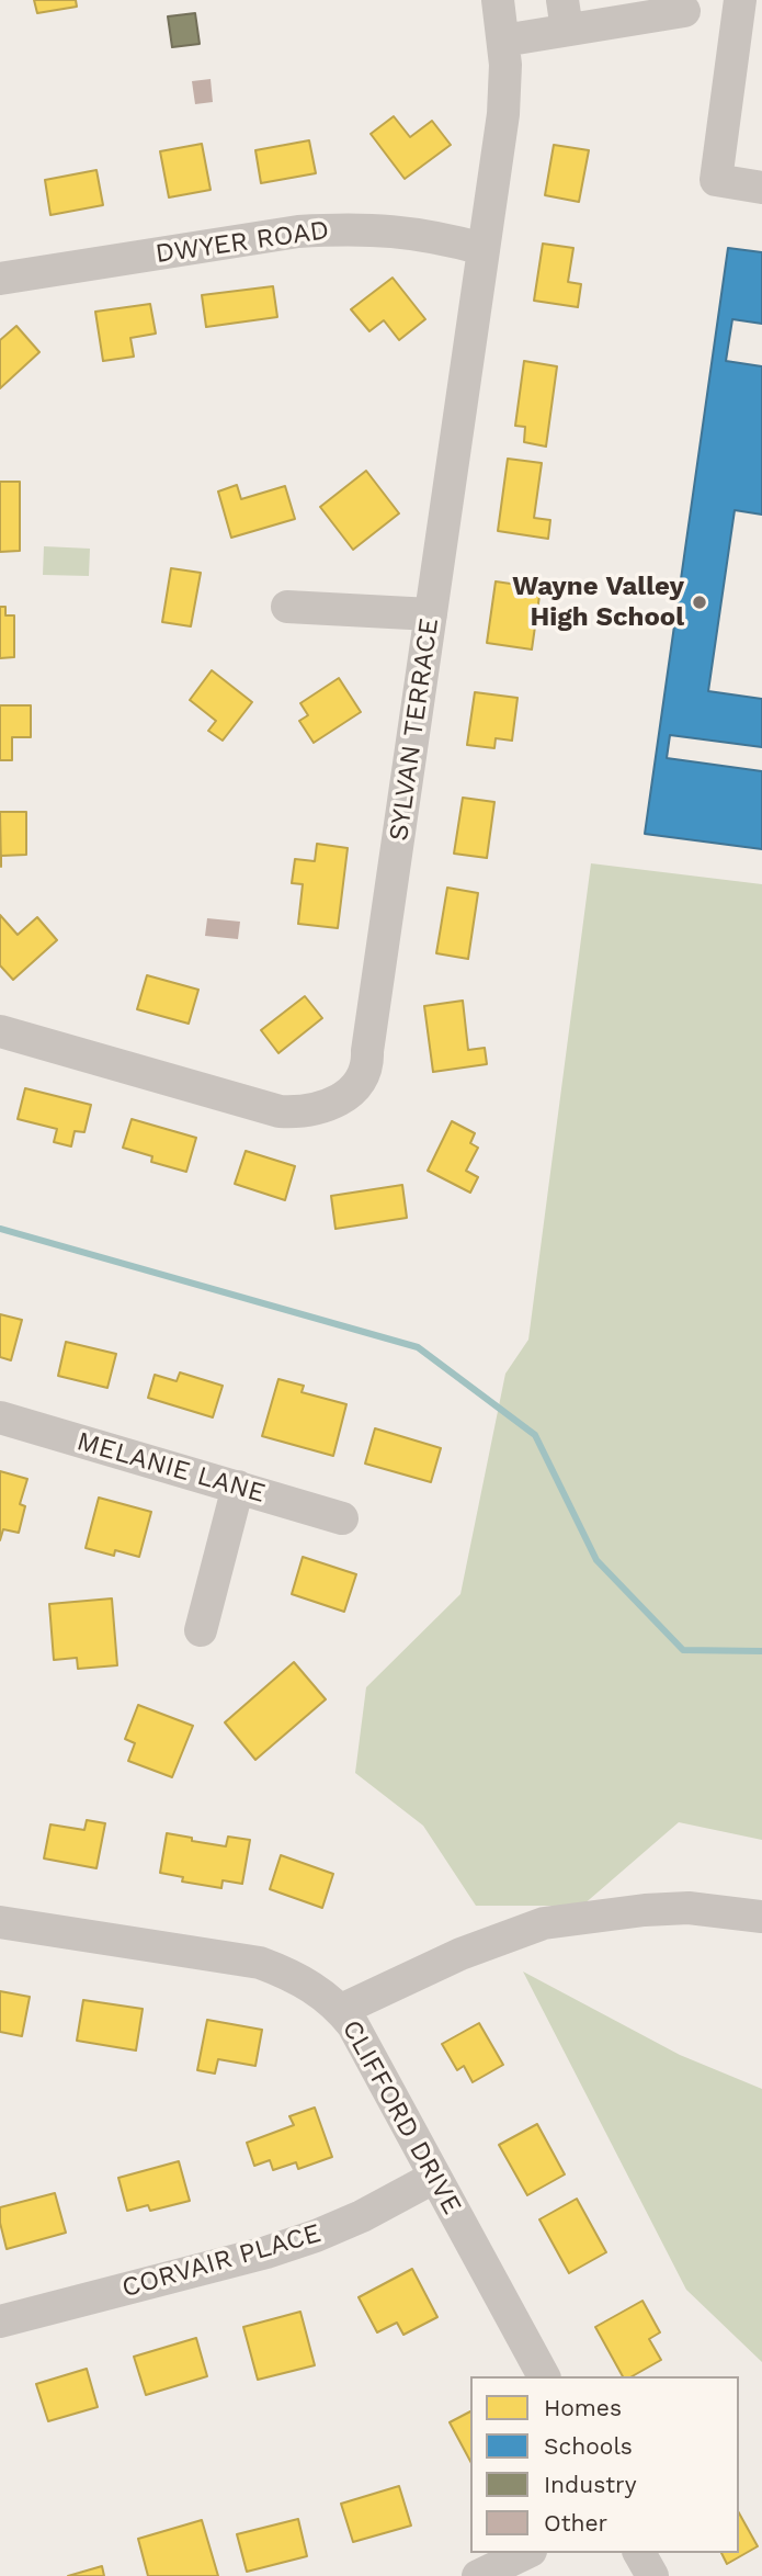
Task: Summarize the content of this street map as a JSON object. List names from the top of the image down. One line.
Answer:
{"streets":{"street":["DWYER ROAD","SYLVAN TERRACE","MELANIE LANE","CLIFFORD DRIVE","CORVAIR PLACE"]},"crossings":[["DWYER ROAD","SYLVAN TERRACE"],["CLIFFORD DRIVE","CORVAIR PLACE"]],"places":["Wayne Valley High School"],"legend":["Homes","Schools","Industry","Other"]}
